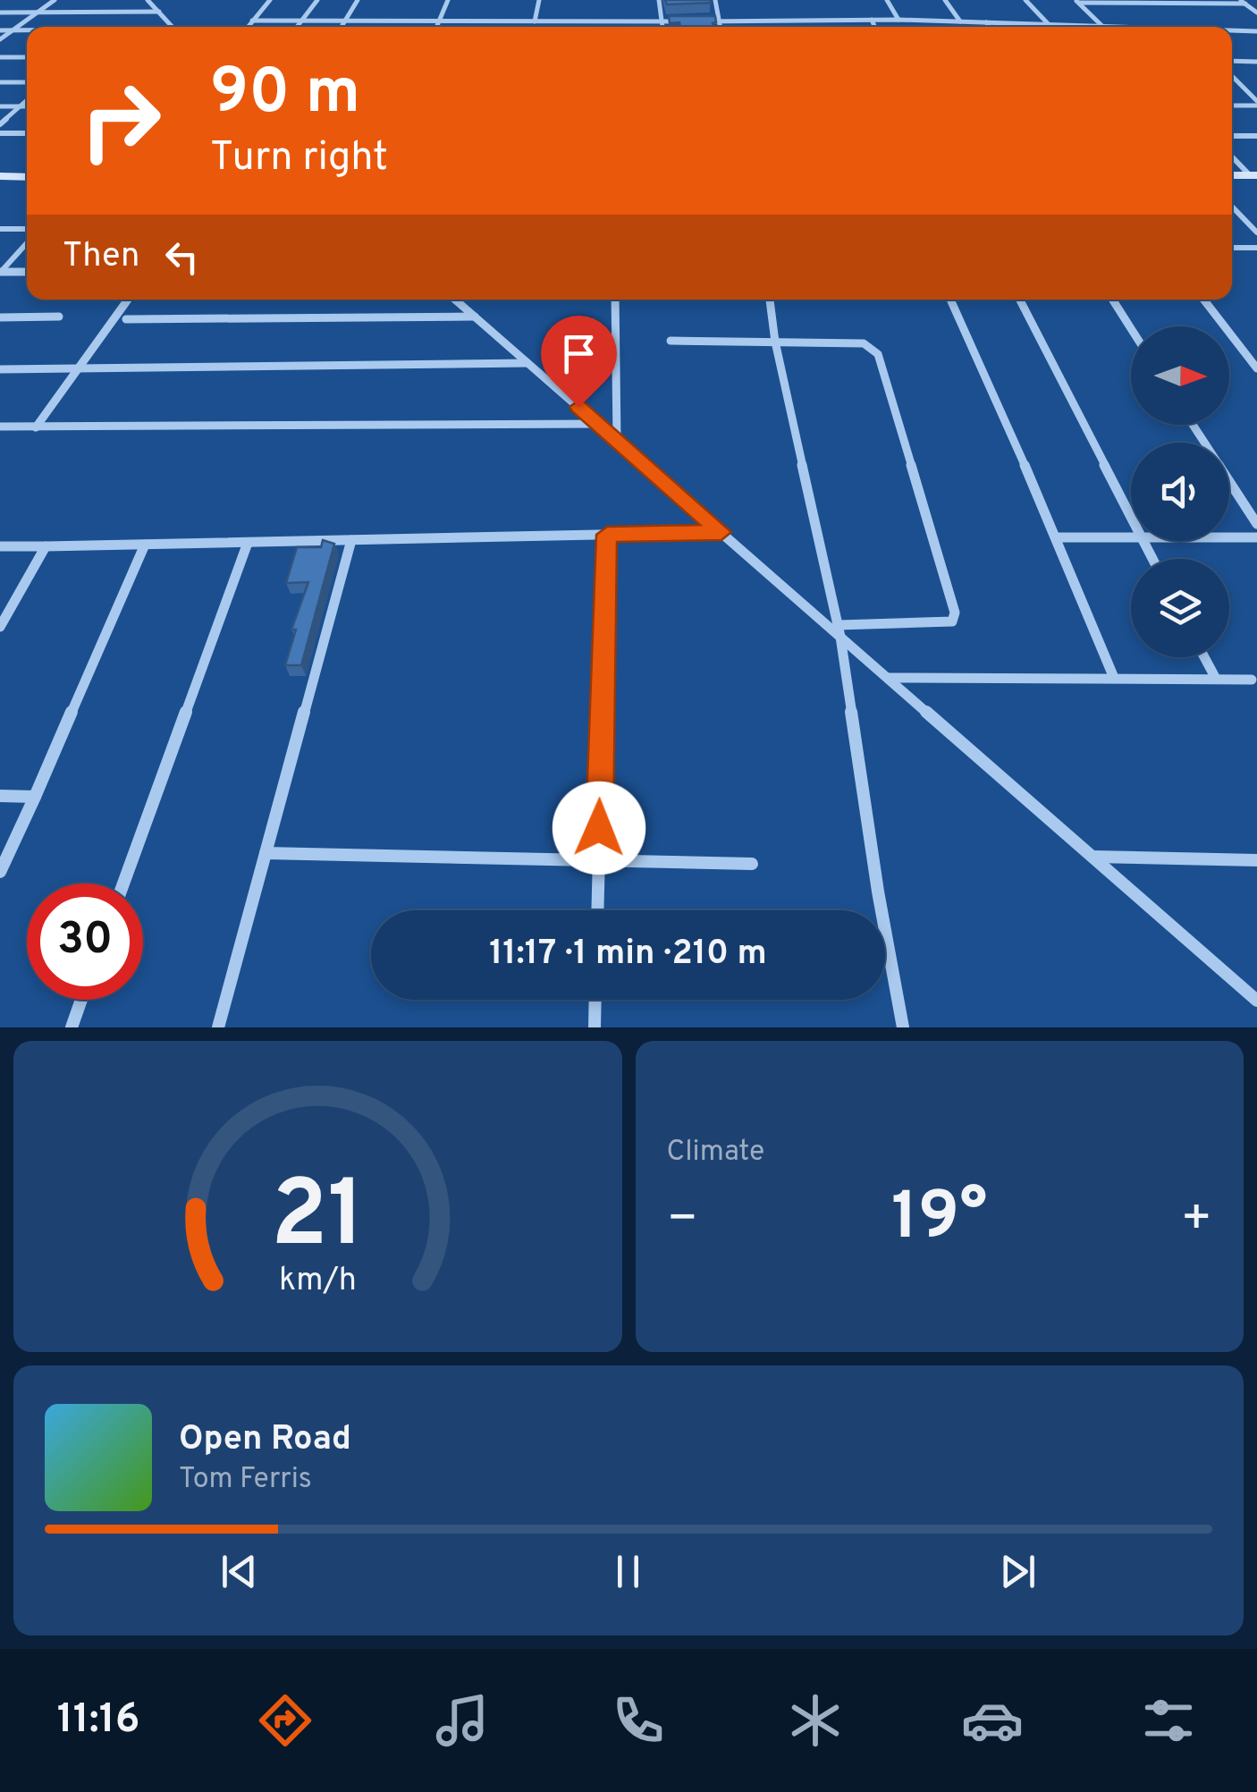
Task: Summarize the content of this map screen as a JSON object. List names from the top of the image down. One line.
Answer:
{"north":"right","page":{"turn":["90 m","Turn right"],"then":"Then","limit":"30","trip":"11:17 · 1 min · 210 m","tile":"Climate","heat":["−","19°","+"],"song":["Open Road","Tom Ferris"],"tabs":"11:16","gauge":["21","km/h"]}}
